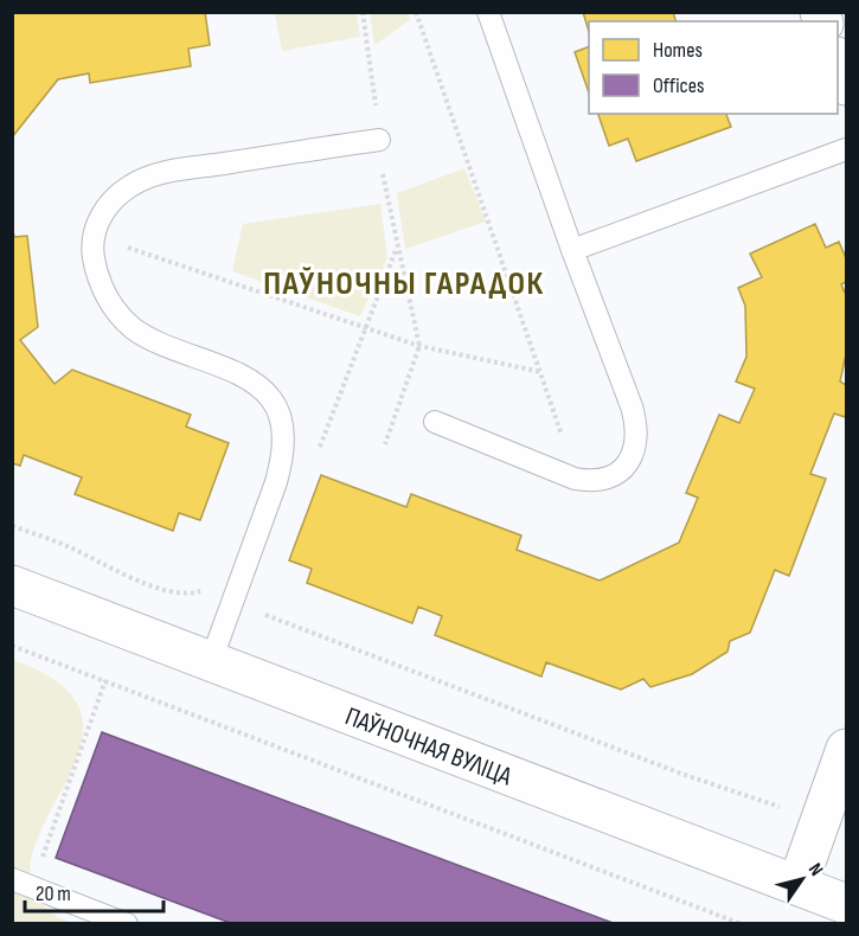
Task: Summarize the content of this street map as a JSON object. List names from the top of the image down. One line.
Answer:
{"streets":{"street":["ПАЎНОЧНАЯ ВУЛІЦА"]},"districts":["ПАЎНОЧНЫ ГАРАДОК"],"legend":["Homes","Offices"],"scale_bar":"20 m","north":"top right"}
